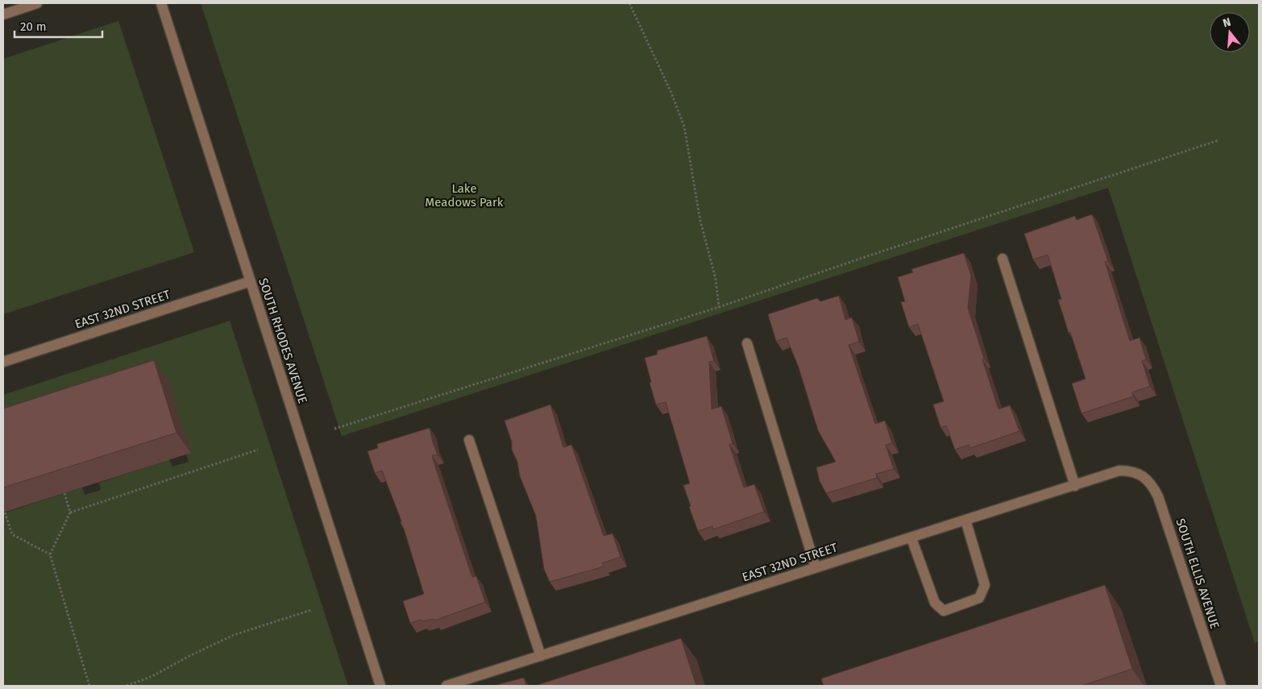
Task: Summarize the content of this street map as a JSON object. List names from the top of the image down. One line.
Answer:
{"streets":{"street":["EAST 32ND STREET","SOUTH RHODES AVENUE","SOUTH ELLIS AVENUE"]},"crossings":[["EAST 32ND STREET","SOUTH RHODES AVENUE"],["EAST 32ND STREET","SOUTH ELLIS AVENUE"]],"parks":["Lake Meadows Park"],"scale_bar":"20 m","north":"top"}
